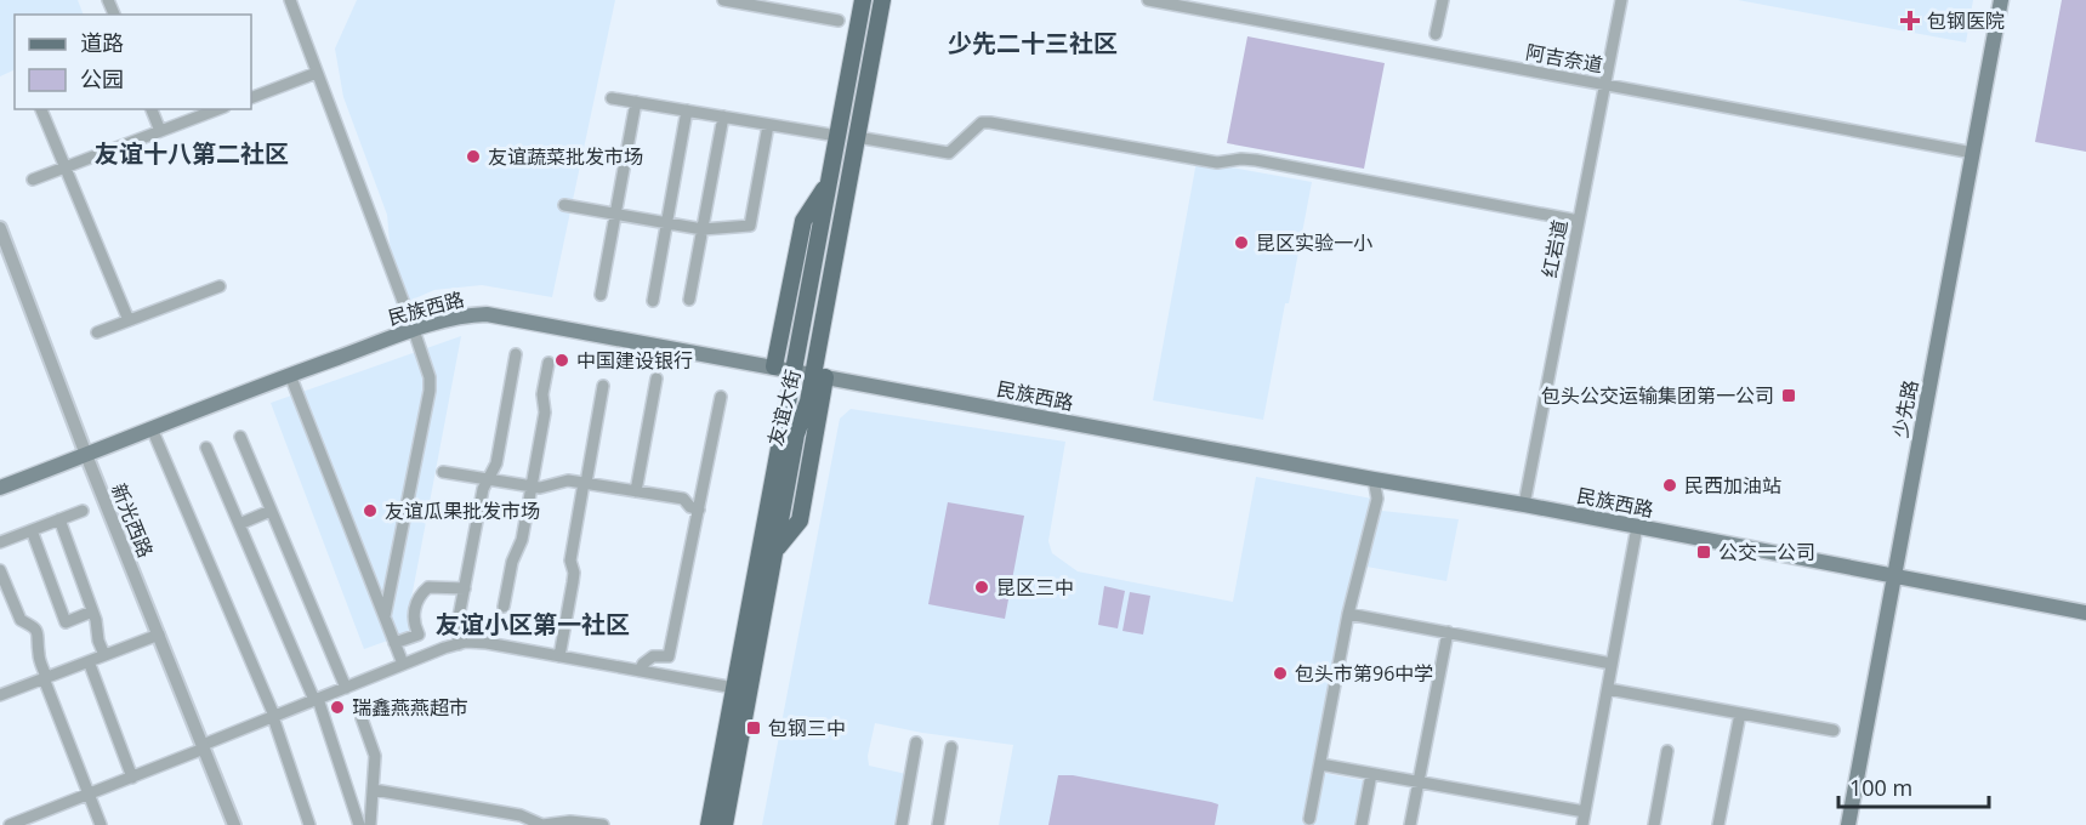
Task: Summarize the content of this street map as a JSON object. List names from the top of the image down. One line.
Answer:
{"streets":{"main road":["民族西路","友谊大街","少先路"],"street":["阿吉奈道","红岩道","新光西路"]},"crossings":[["阿吉奈道","红岩道"],["阿吉奈道","少先路"],["红岩道","民族西路"],["民族西路","友谊大街"],["民族西路","少先路"],["民族西路","新光西路"]],"districts":["少先二十三社区","友谊十八第二社区","友谊小区第一社区"],"places":{"health":["包钢医院"],"other":["友谊蔬菜批发市场","昆区实验一小","中国建设银行","民西加油站","友谊瓜果批发市场","昆区三中","包头市第96中学","瑞鑫燕燕超市"],"transit":["包头公交运输集团第一公司","公交一公司","包钢三中"]},"legend":["道路","公园"],"scale_bar":"100 m"}
